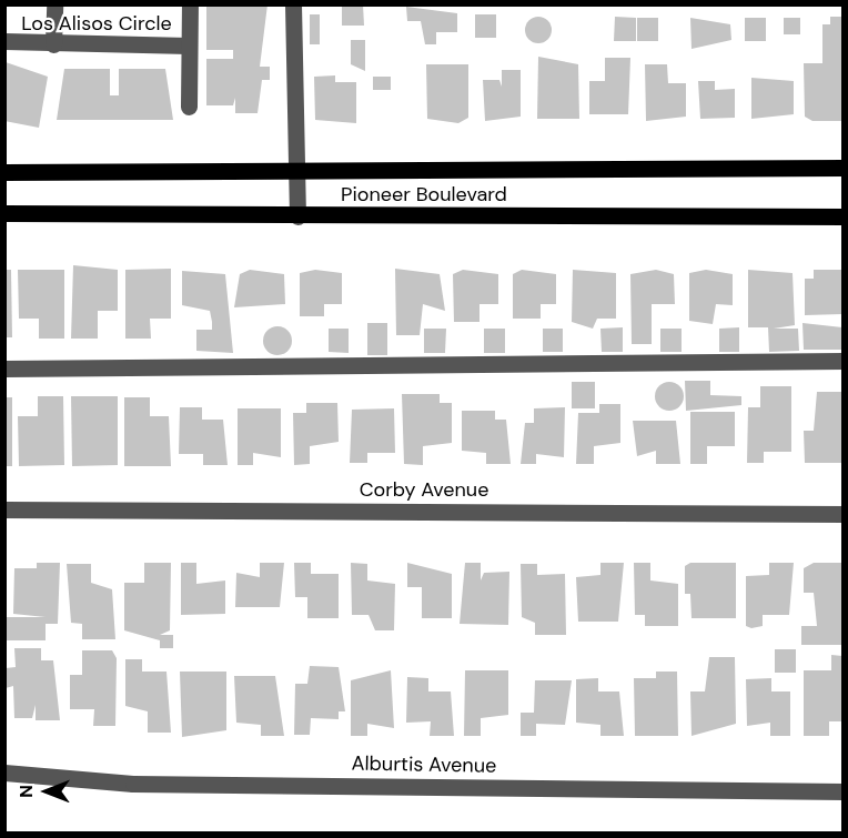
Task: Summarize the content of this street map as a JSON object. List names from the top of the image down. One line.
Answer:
{"streets":{"main road":["Pioneer Boulevard"],"street":["Los Alisos Circle","Corby Avenue","Alburtis Avenue"]},"north":"left"}
